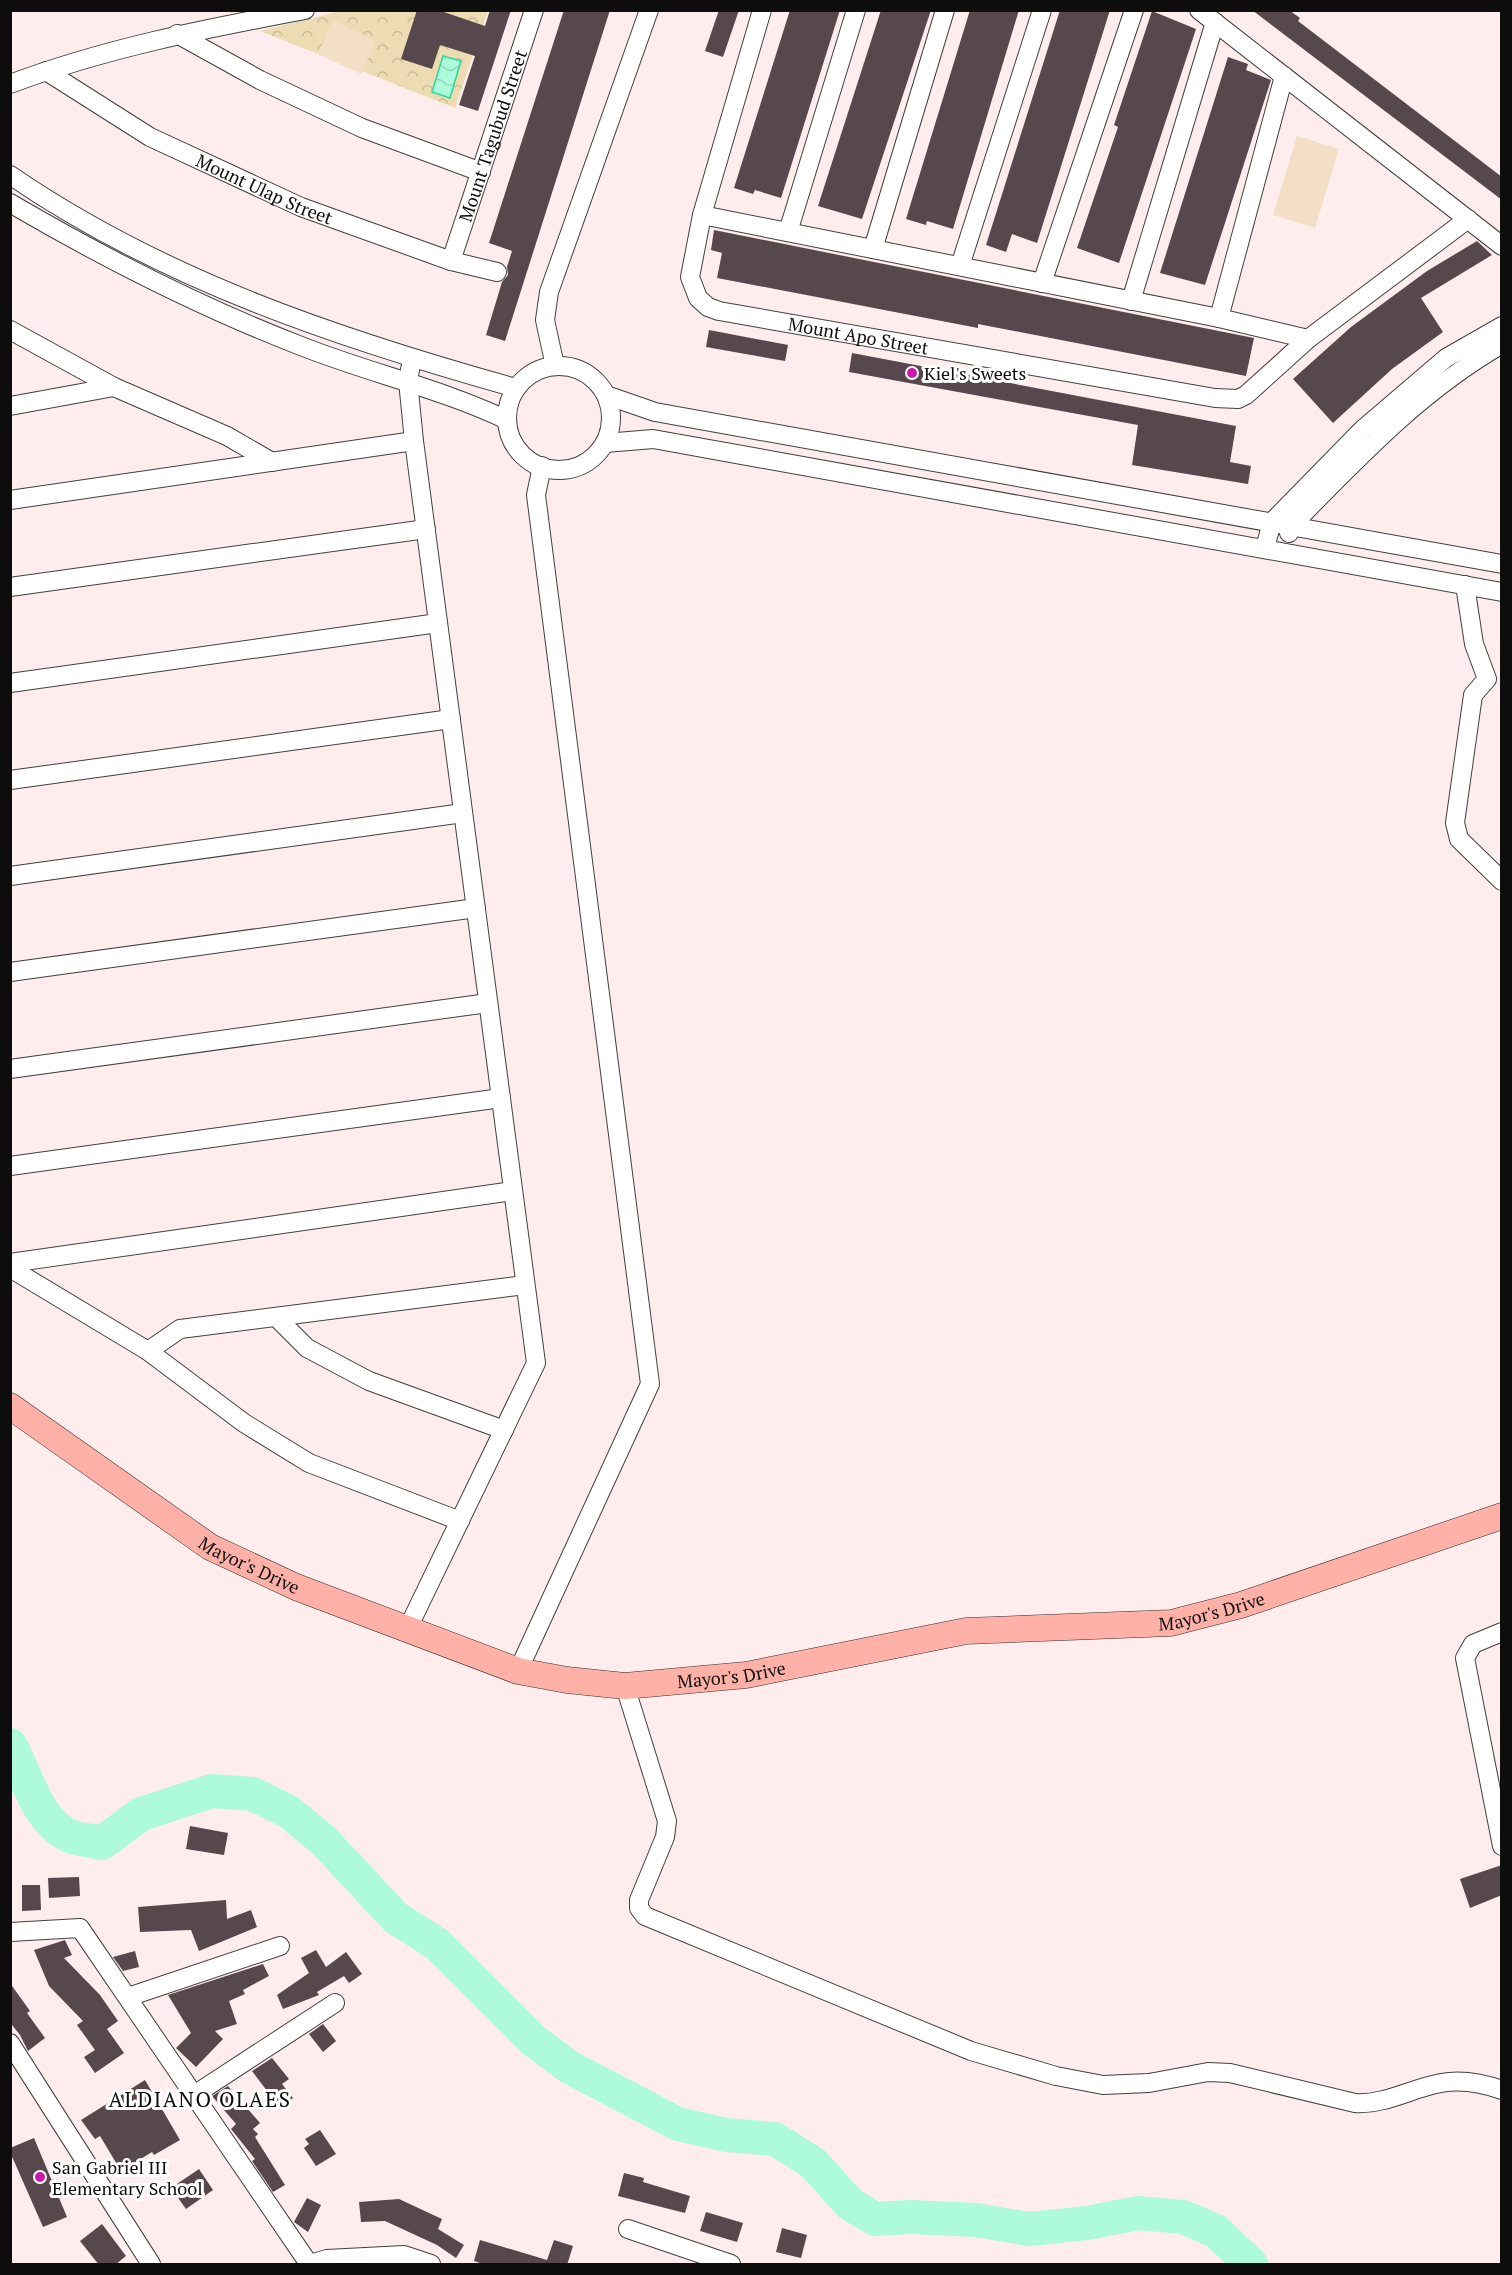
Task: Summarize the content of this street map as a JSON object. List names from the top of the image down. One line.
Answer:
{"streets":{"street":["Mount Tagubud Street","Mount Ulap Street","Mount Apo Street","Mayor's Drive"]},"crossings":[["Mount Tagubud Street","Mount Ulap Street"]],"districts":["ALDIANO OLAES"],"places":["Kiel's Sweets","San Gabriel III Elementary School"]}
